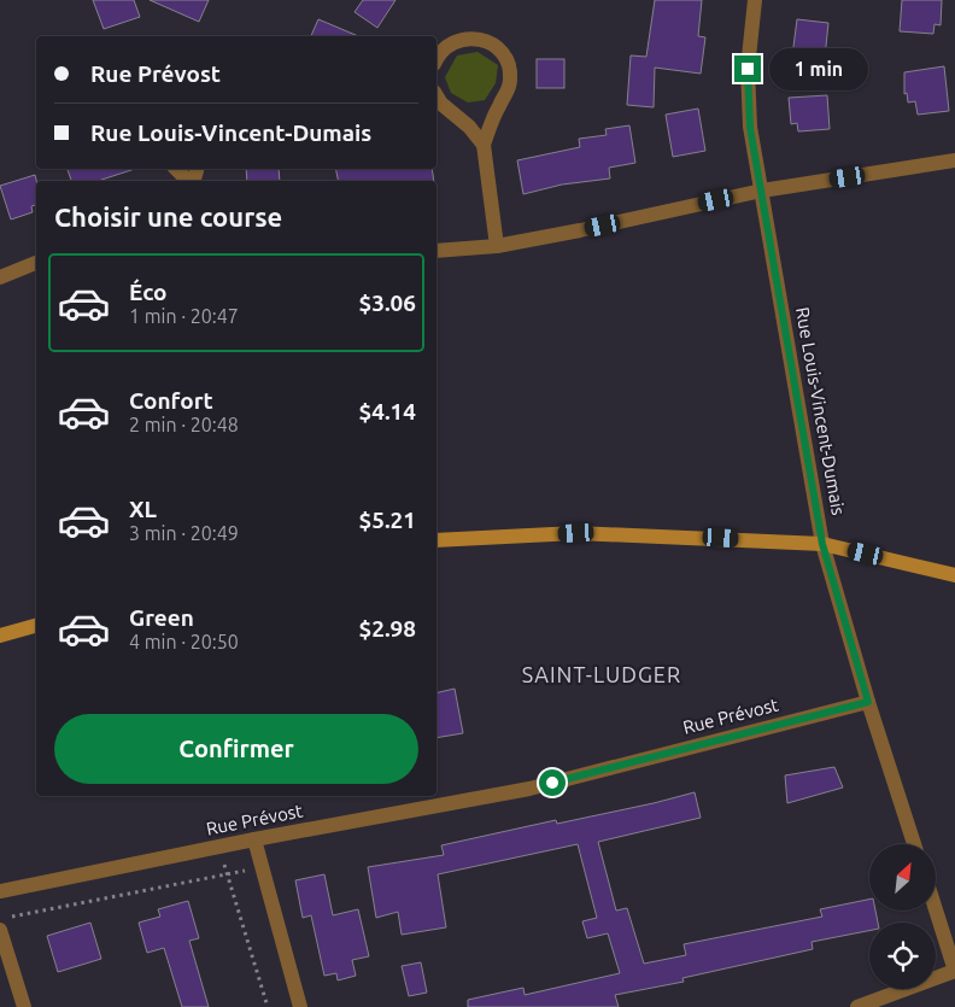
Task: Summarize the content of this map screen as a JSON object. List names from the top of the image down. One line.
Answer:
{"streets":{"street":["Rue Louis-Vincent-Dumais","Rue Prévost"]},"crossings":[["Rue Louis-Vincent-Dumais","Rue Prévost"]],"districts":["SAINT-LUDGER"],"north":"top right","page":{"banner":["Rue Prévost","Rue Louis-Vincent-Dumais"],"bubble":"1 min","heading":"Choisir une course","list":[{"name":"Éco","note":"1 min · 20:47","value":"$3.06"},{"name":"Confort","note":"2 min · 20:48","value":"$4.14"},{"name":"XL","note":"3 min · 20:49","value":"$5.21"},{"name":"Green","note":"4 min · 20:50","value":"$2.98"}],"buttons":"Confirmer"}}
